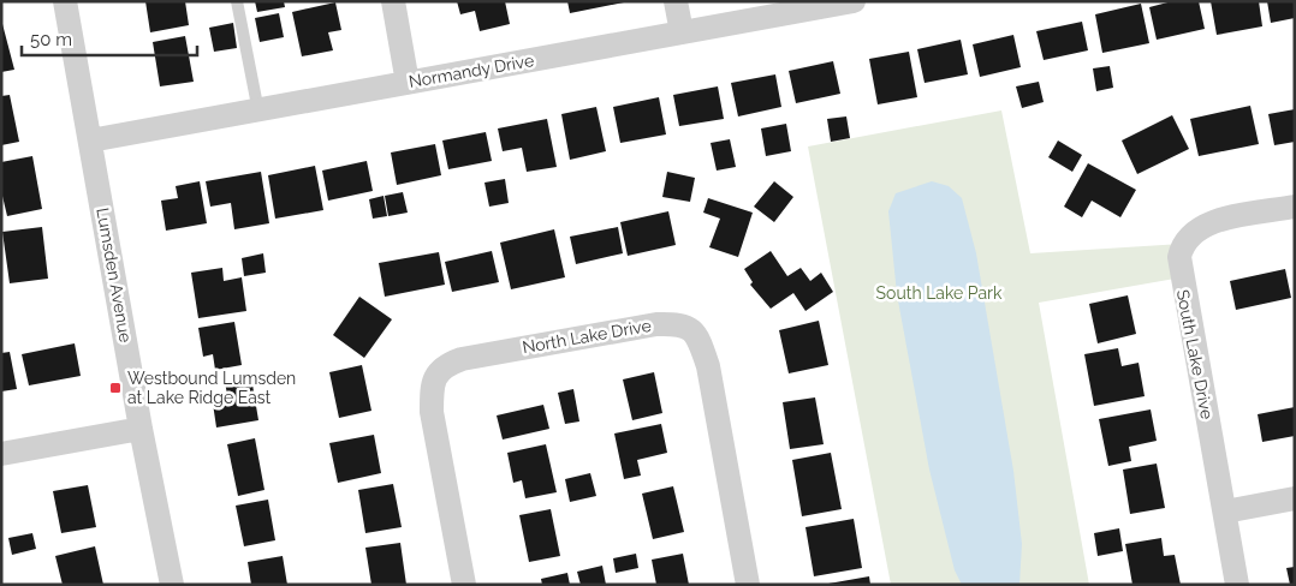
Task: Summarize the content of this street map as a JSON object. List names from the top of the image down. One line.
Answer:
{"streets":{"street":["Normandy Drive","Lumsden Avenue","North Lake Drive","South Lake Drive"]},"crossings":[["Normandy Drive","Lumsden Avenue"]],"parks":["South Lake Park"],"places":{"transit":["Westbound Lumsden at Lake Ridge East"]},"scale_bar":"50 m"}
